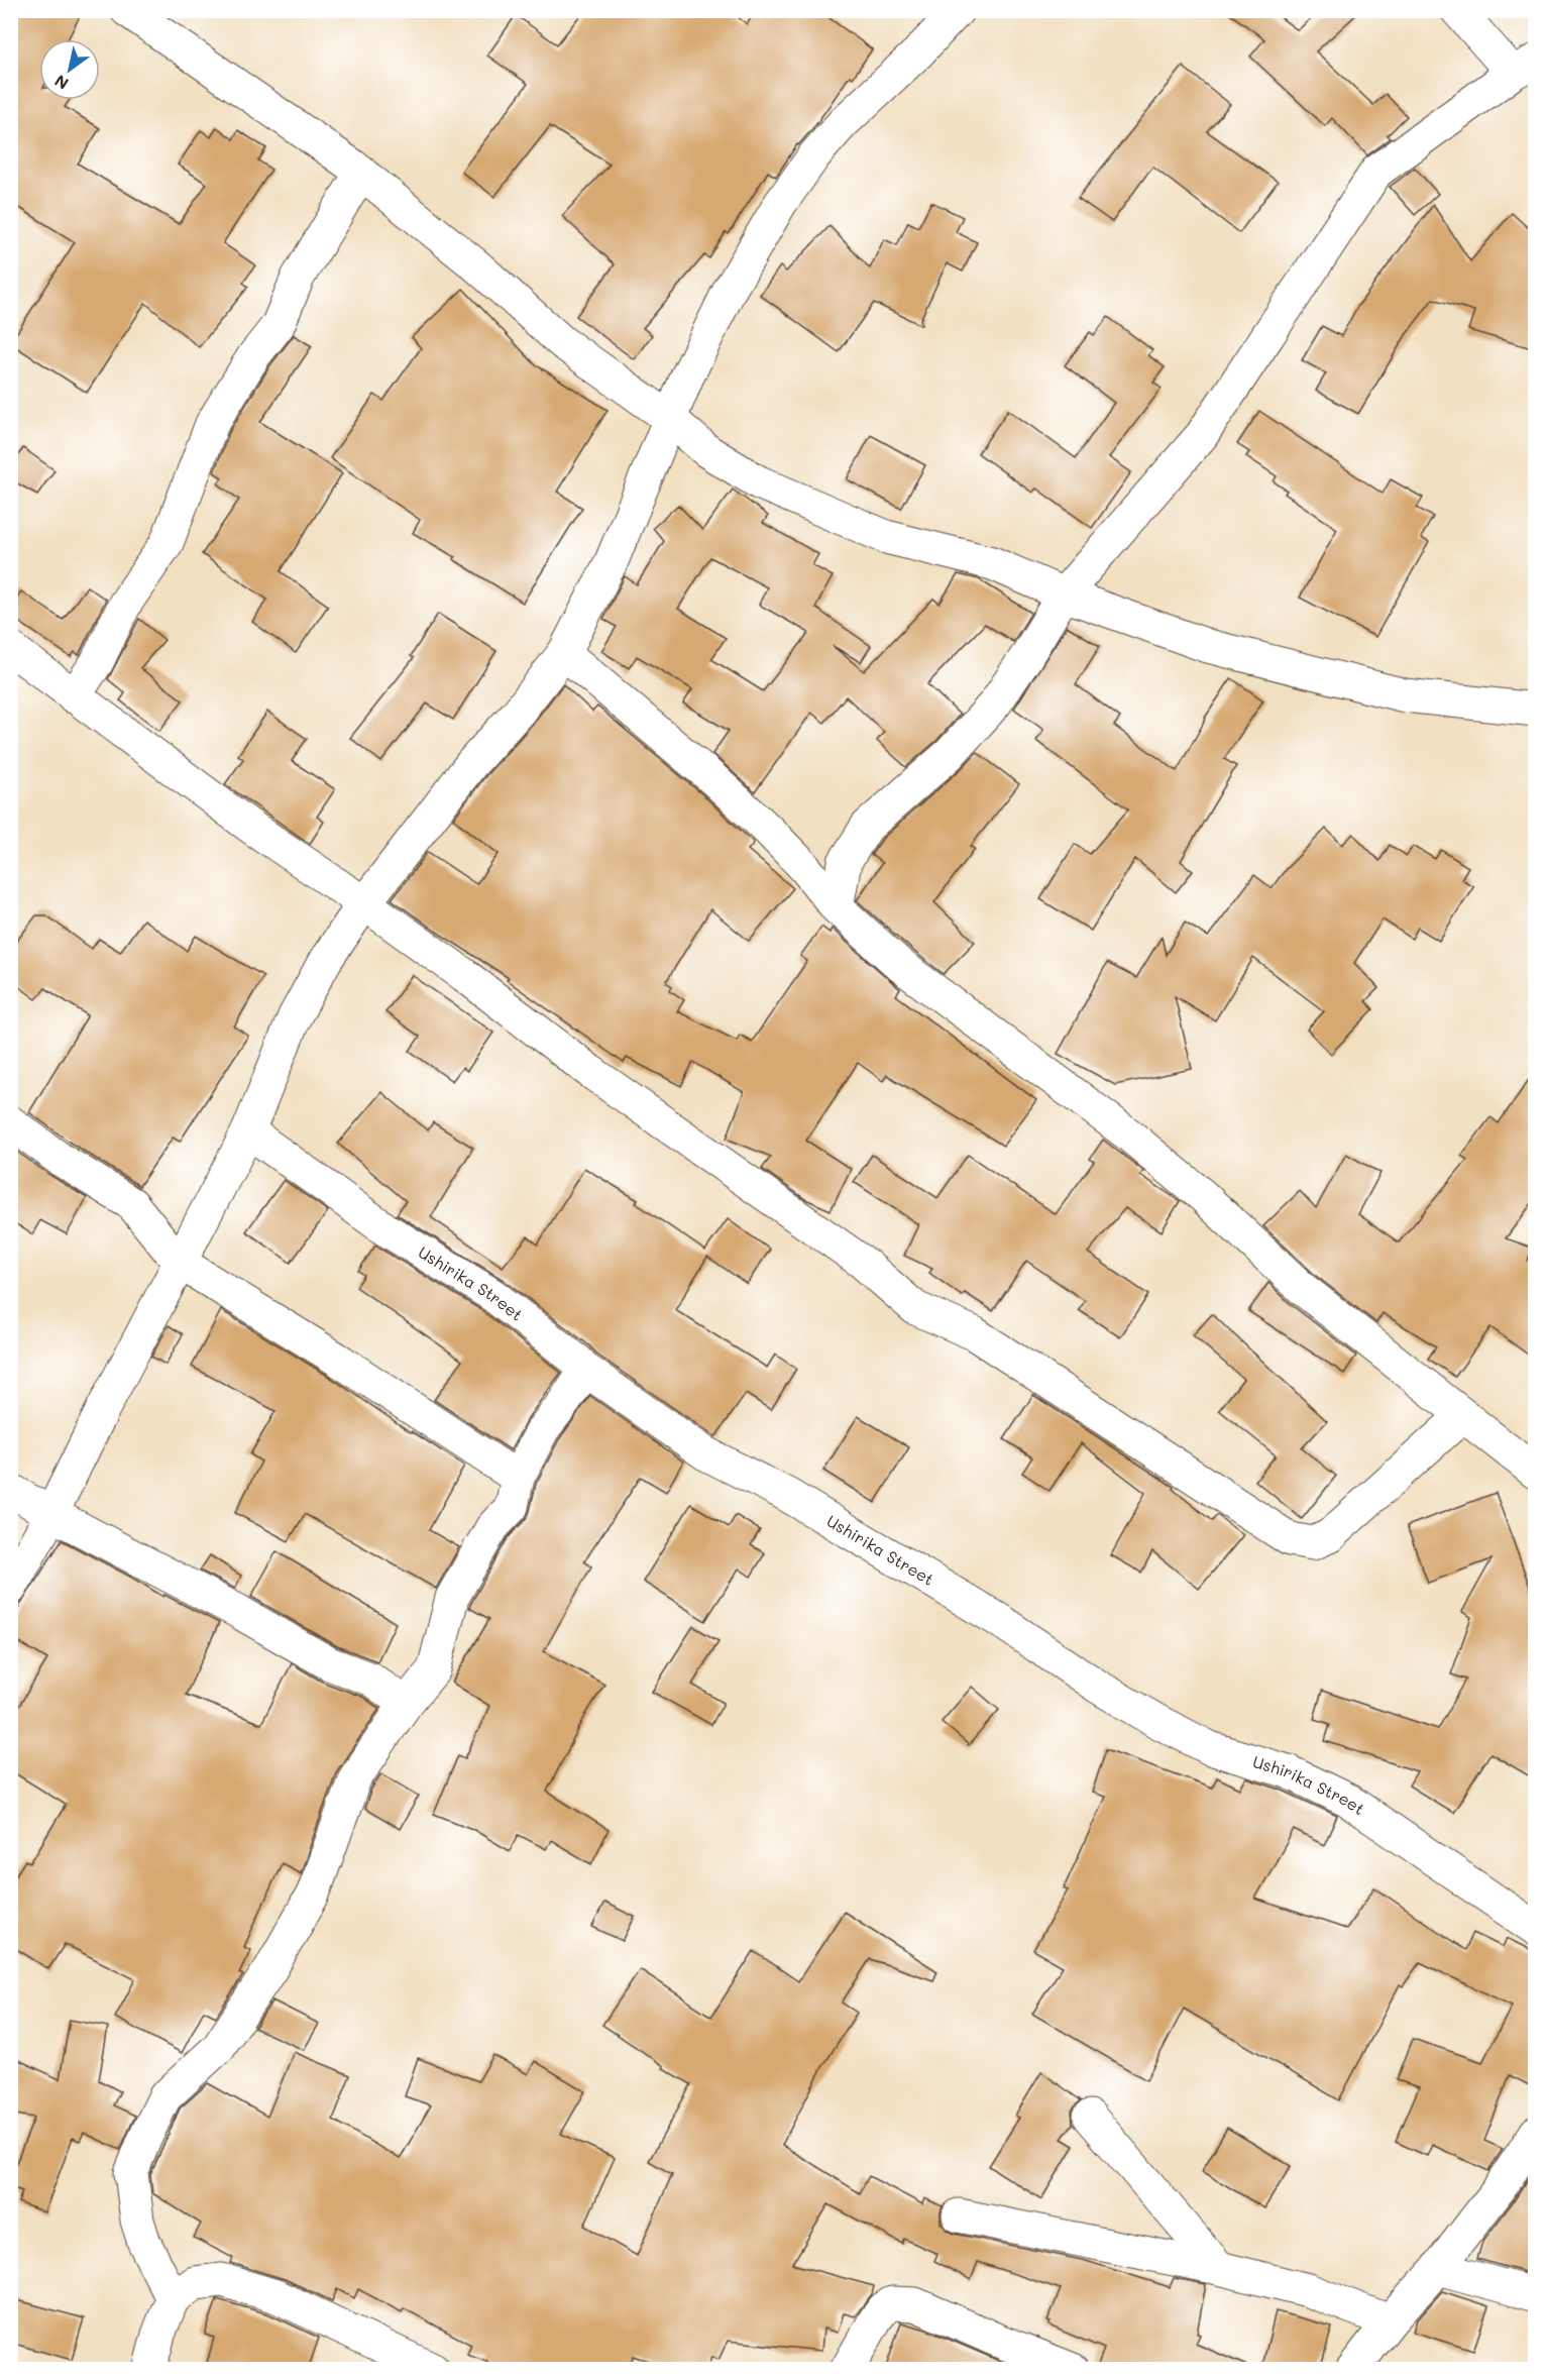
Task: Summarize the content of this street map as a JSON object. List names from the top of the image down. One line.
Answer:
{"streets":{"street":["Ushirika Street"]},"north":"bottom left"}
